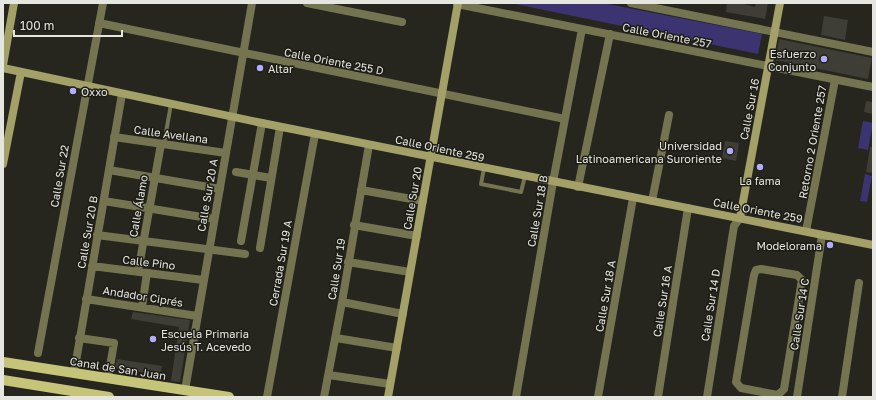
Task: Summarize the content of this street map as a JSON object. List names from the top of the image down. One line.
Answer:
{"streets":{"main road":["Canal de San Juan"],"street":["Calle Oriente 257","Calle Oriente 255 D","Calle Sur 16","Calle Avellana","Retorno 2 Oriente 257","Calle Oriente 259","Calle Sur 22","Calle Sur 20 A","Calle Sur 20","Calle Álamo","Calle Sur 18 B","Calle Sur 20 B","Calle Pino","Cerrada Sur 19 A","Calle Sur 19","Andador Ciprés","Calle Sur 18 A","Calle Sur 16 A","Calle Sur 14 D","Calle Sur 14 C"]},"crossings":[["Calle Oriente 257","Calle Sur 16"],["Calle Oriente 257","Retorno 2 Oriente 257"],["Calle Oriente 257","Calle Sur 20"],["Calle Oriente 257","Calle Sur 18 B"],["Calle Oriente 255 D","Calle Sur 22"],["Calle Oriente 255 D","Calle Sur 20 A"],["Calle Oriente 255 D","Calle Sur 20"],["Calle Oriente 255 D","Calle Sur 18 B"],["Calle Sur 16","Calle Oriente 259"],["Calle Sur 16","Calle Sur 14 D"],["Calle Avellana","Calle Sur 20 A"],["Calle Avellana","Calle Álamo"],["Calle Avellana","Calle Sur 20 B"],["Retorno 2 Oriente 257","Calle Oriente 259"],["Calle Oriente 259","Calle Sur 22"],["Calle Oriente 259","Calle Sur 20 A"],["Calle Oriente 259","Calle Sur 20"],["Calle Oriente 259","Calle Álamo"],["Calle Oriente 259","Calle Sur 18 B"],["Calle Oriente 259","Calle Sur 20 B"],["Calle Oriente 259","Cerrada Sur 19 A"],["Calle Oriente 259","Calle Sur 19"],["Calle Oriente 259","Calle Sur 18 A"],["Calle Oriente 259","Calle Sur 16 A"],["Calle Oriente 259","Calle Sur 14 D"],["Calle Oriente 259","Calle Sur 14 C"],["Calle Sur 20 A","Calle Pino"],["Calle Sur 20 A","Andador Ciprés"],["Calle Sur 20 A","Canal de San Juan"],["Calle Álamo","Calle Pino"],["Calle Sur 20 B","Calle Pino"],["Calle Sur 20 B","Andador Ciprés"],["Calle Sur 20 B","Canal de San Juan"]],"places":["Esfuerzo Conjunto","Altar","Oxxo","Universidad Latinoamericana Suroriente","La fama","Modelorama","Escuela Primaria Jesús T. Acevedo"],"scale_bar":"100 m"}
